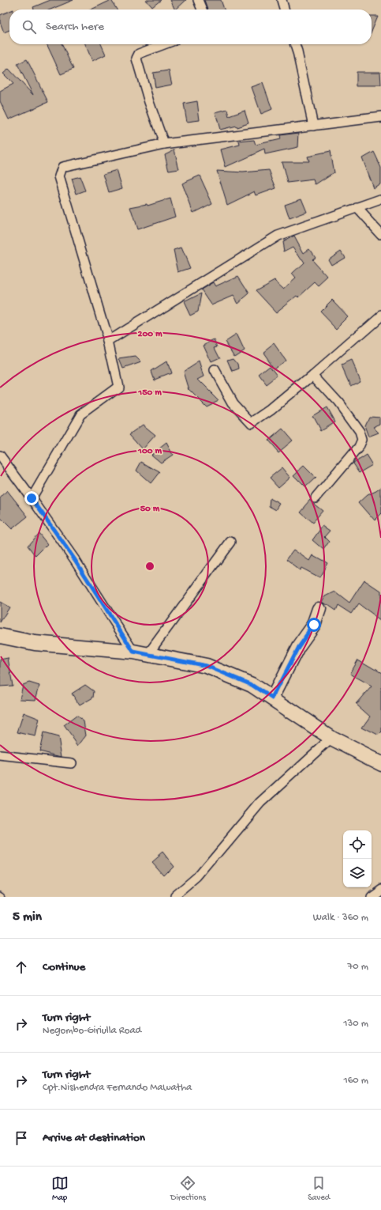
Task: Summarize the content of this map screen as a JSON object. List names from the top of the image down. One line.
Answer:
{"page":{"search":"Search here","heading":["5 min","Walk · 360 m"],"list":[["Continue","70 m"],["Turn right","Negombo-Giriulla Road","130 m"],["Turn right","Cpt.Nishendra Fernando Mawatha","160 m"],"Arrive at destination"],"nav":["Map","Directions","Saved"]},"rings":["200 m","150 m","100 m","50 m"]}
